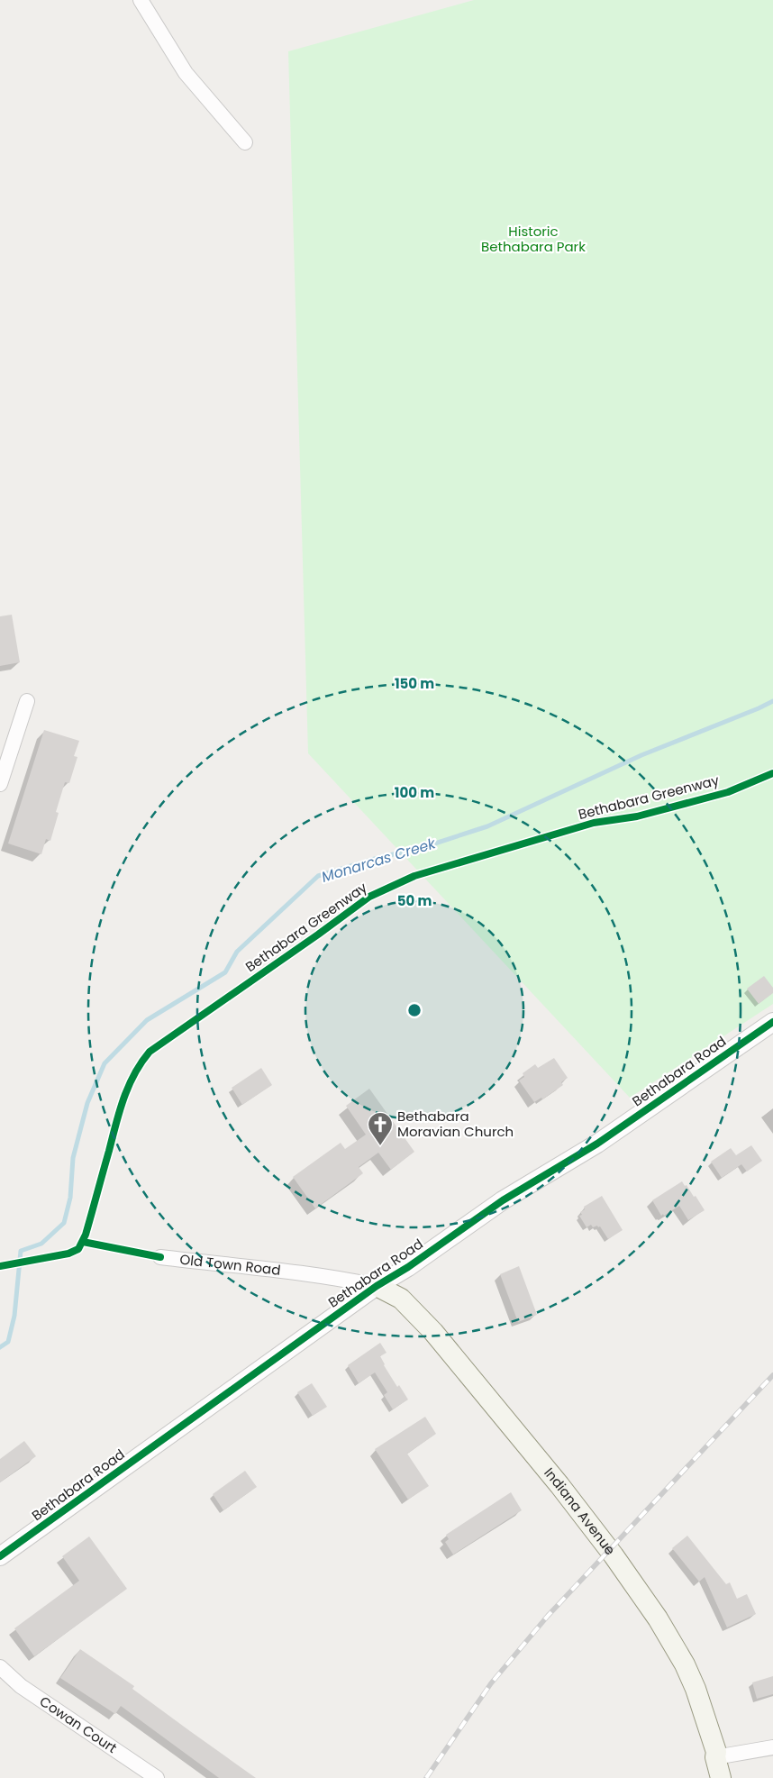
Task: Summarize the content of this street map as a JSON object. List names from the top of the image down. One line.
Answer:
{"streets":{"main road":["Indiana Avenue"],"street":["Bethabara Road","Old Town Road","Cowan Court"],"cycle path":["Bethabara Greenway"]},"crossings":[["Bethabara Road","Old Town Road"],["Bethabara Road","Indiana Avenue"],["Old Town Road","Indiana Avenue"]],"water":["Monarcas Creek"],"parks":["Historic Bethabara Park"],"places":{"church":["Bethabara Moravian Church"]},"rings":["150 m","100 m","50 m"]}
